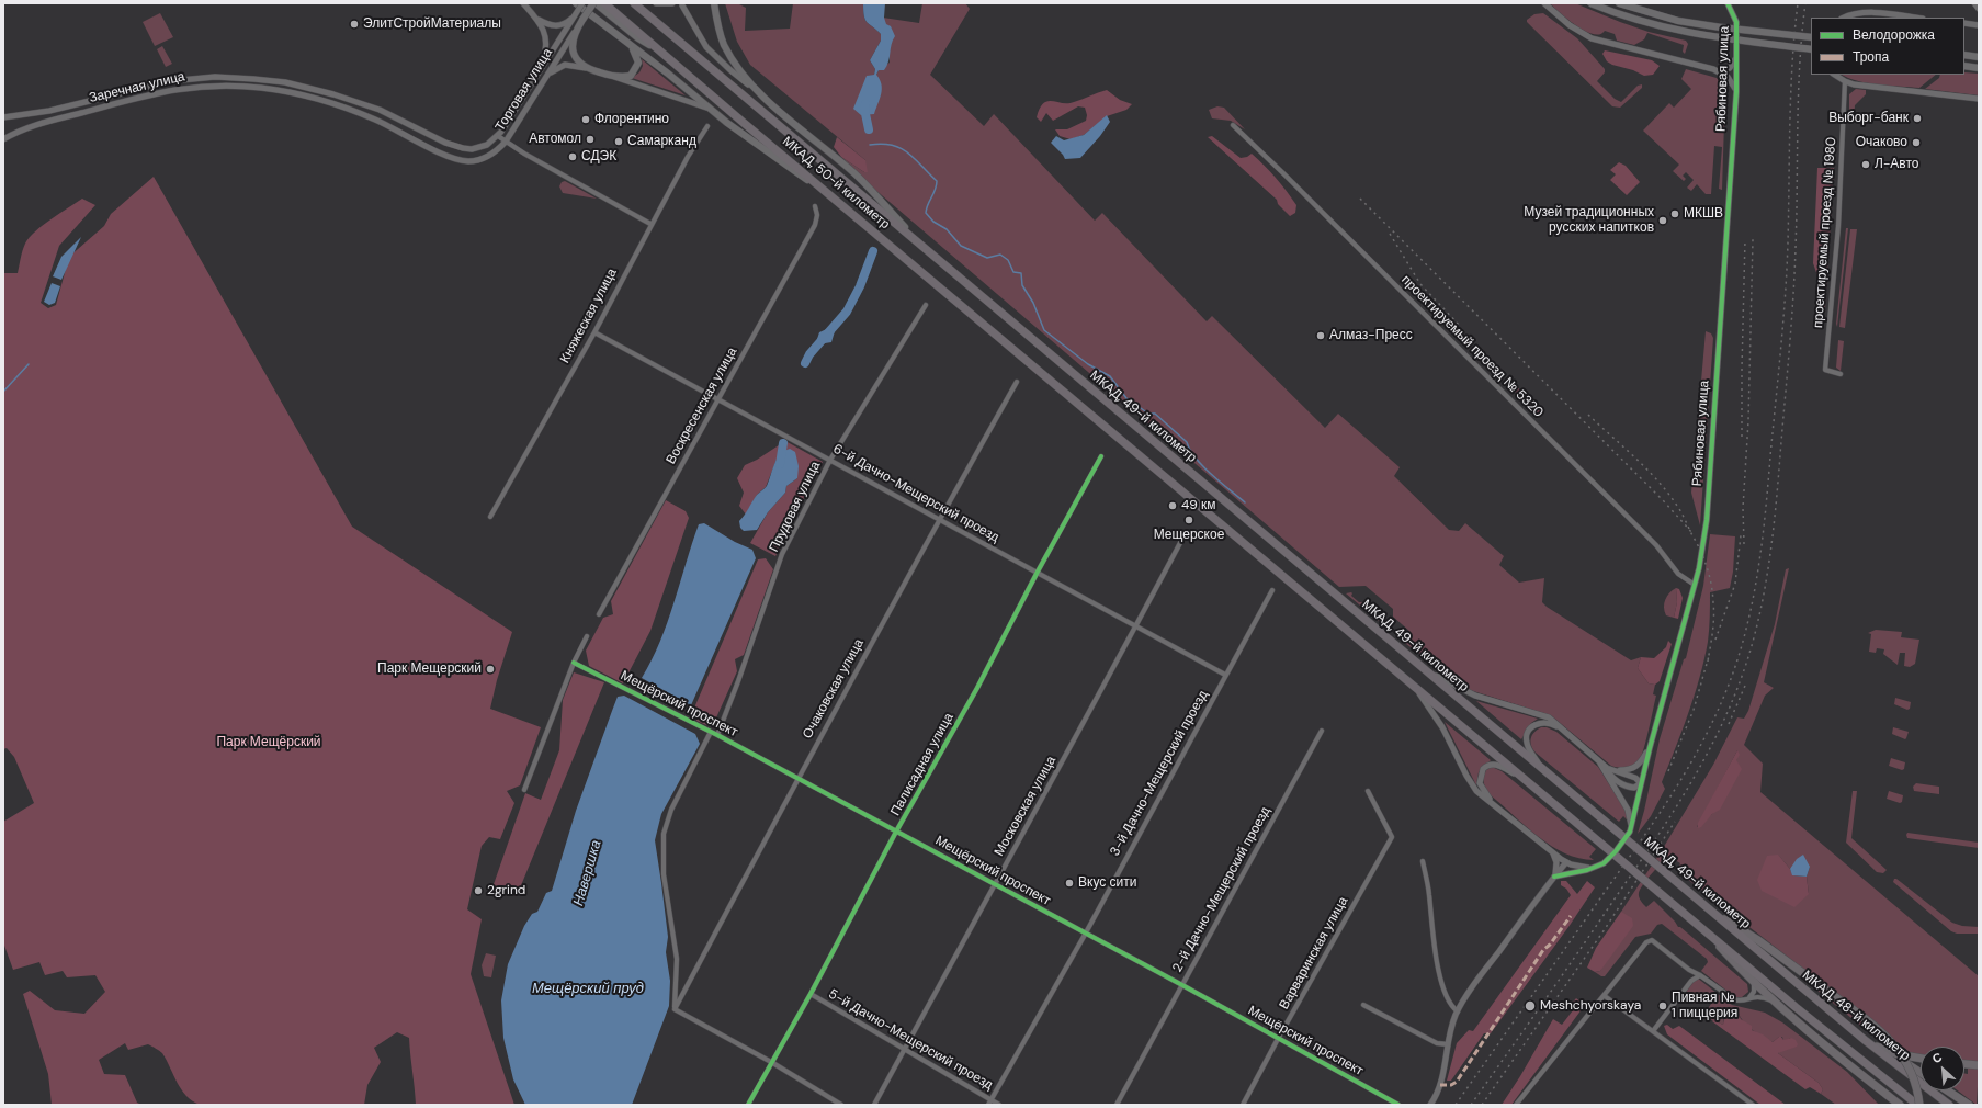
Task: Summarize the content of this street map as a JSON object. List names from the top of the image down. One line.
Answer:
{"streets":{"highway":["МКАД, 50-й километр","МКАД, 49-й километр","МКАД, 48-й километр"],"main road":["Торговая улица"],"street":["Рябиновая улица","Заречная улица","проектируемый проезд № 1980","Княжеская улица","проектируемый проезд № 5320","Воскресенская улица","6-й Дачно-Мещерский проезд","Прудовая улица","Очаковская улица","Мещёрский проспект","Палисадная улица","3-й Дачно-Мещерский проезд","Московская улица","2-й Дачно-Мещерский проезд","Варваринская улица","5-й Дачно-Мещерский проезд"]},"crossings":[["Рябиновая улица","проектируемый проезд № 5320"],["Заречная улица","Торговая улица"],["МКАД, 50-й километр","МКАД, 49-й километр"],["Княжеская улица","6-й Дачно-Мещерский проезд"],["Воскресенская улица","6-й Дачно-Мещерский проезд"],["МКАД, 49-й километр","МКАД, 48-й километр"],["6-й Дачно-Мещерский проезд","Прудовая улица"],["6-й Дачно-Мещерский проезд","Очаковская улица"],["6-й Дачно-Мещерский проезд","Палисадная улица"],["6-й Дачно-Мещерский проезд","3-й Дачно-Мещерский проезд"],["6-й Дачно-Мещерский проезд","Московская улица"],["Прудовая улица","Мещёрский проспект"],["Очаковская улица","Мещёрский проспект"],["Мещёрский проспект","Палисадная улица"],["Мещёрский проспект","3-й Дачно-Мещерский проезд"],["Мещёрский проспект","Московская улица"],["Мещёрский проспект","2-й Дачно-Мещерский проезд"],["Мещёрский проспект","Варваринская улица"],["Палисадная улица","5-й Дачно-Мещерский проезд"],["3-й Дачно-Мещерский проезд","5-й Дачно-Мещерский проезд"],["Московская улица","5-й Дачно-Мещерский проезд"]],"water":["Навершка","Мещёрский пруд"],"parks":["Парк Мещёрский"],"places":["ЭлитСтройМатериалы","Выборг-банк","Флорентино","Автомол","Самарканд","Очаково","СДЭК","Л-Авто","МКШВ","Музей традиционных русских напитков","Алмаз-Пресс","49 км","Мещерское","Парк Мещерский","Вкус сити","2grind","Meshchyorskaya","Пивная № 1 пиццерия"],"legend":["Велодорожка","Тропа"],"north":"top left"}
